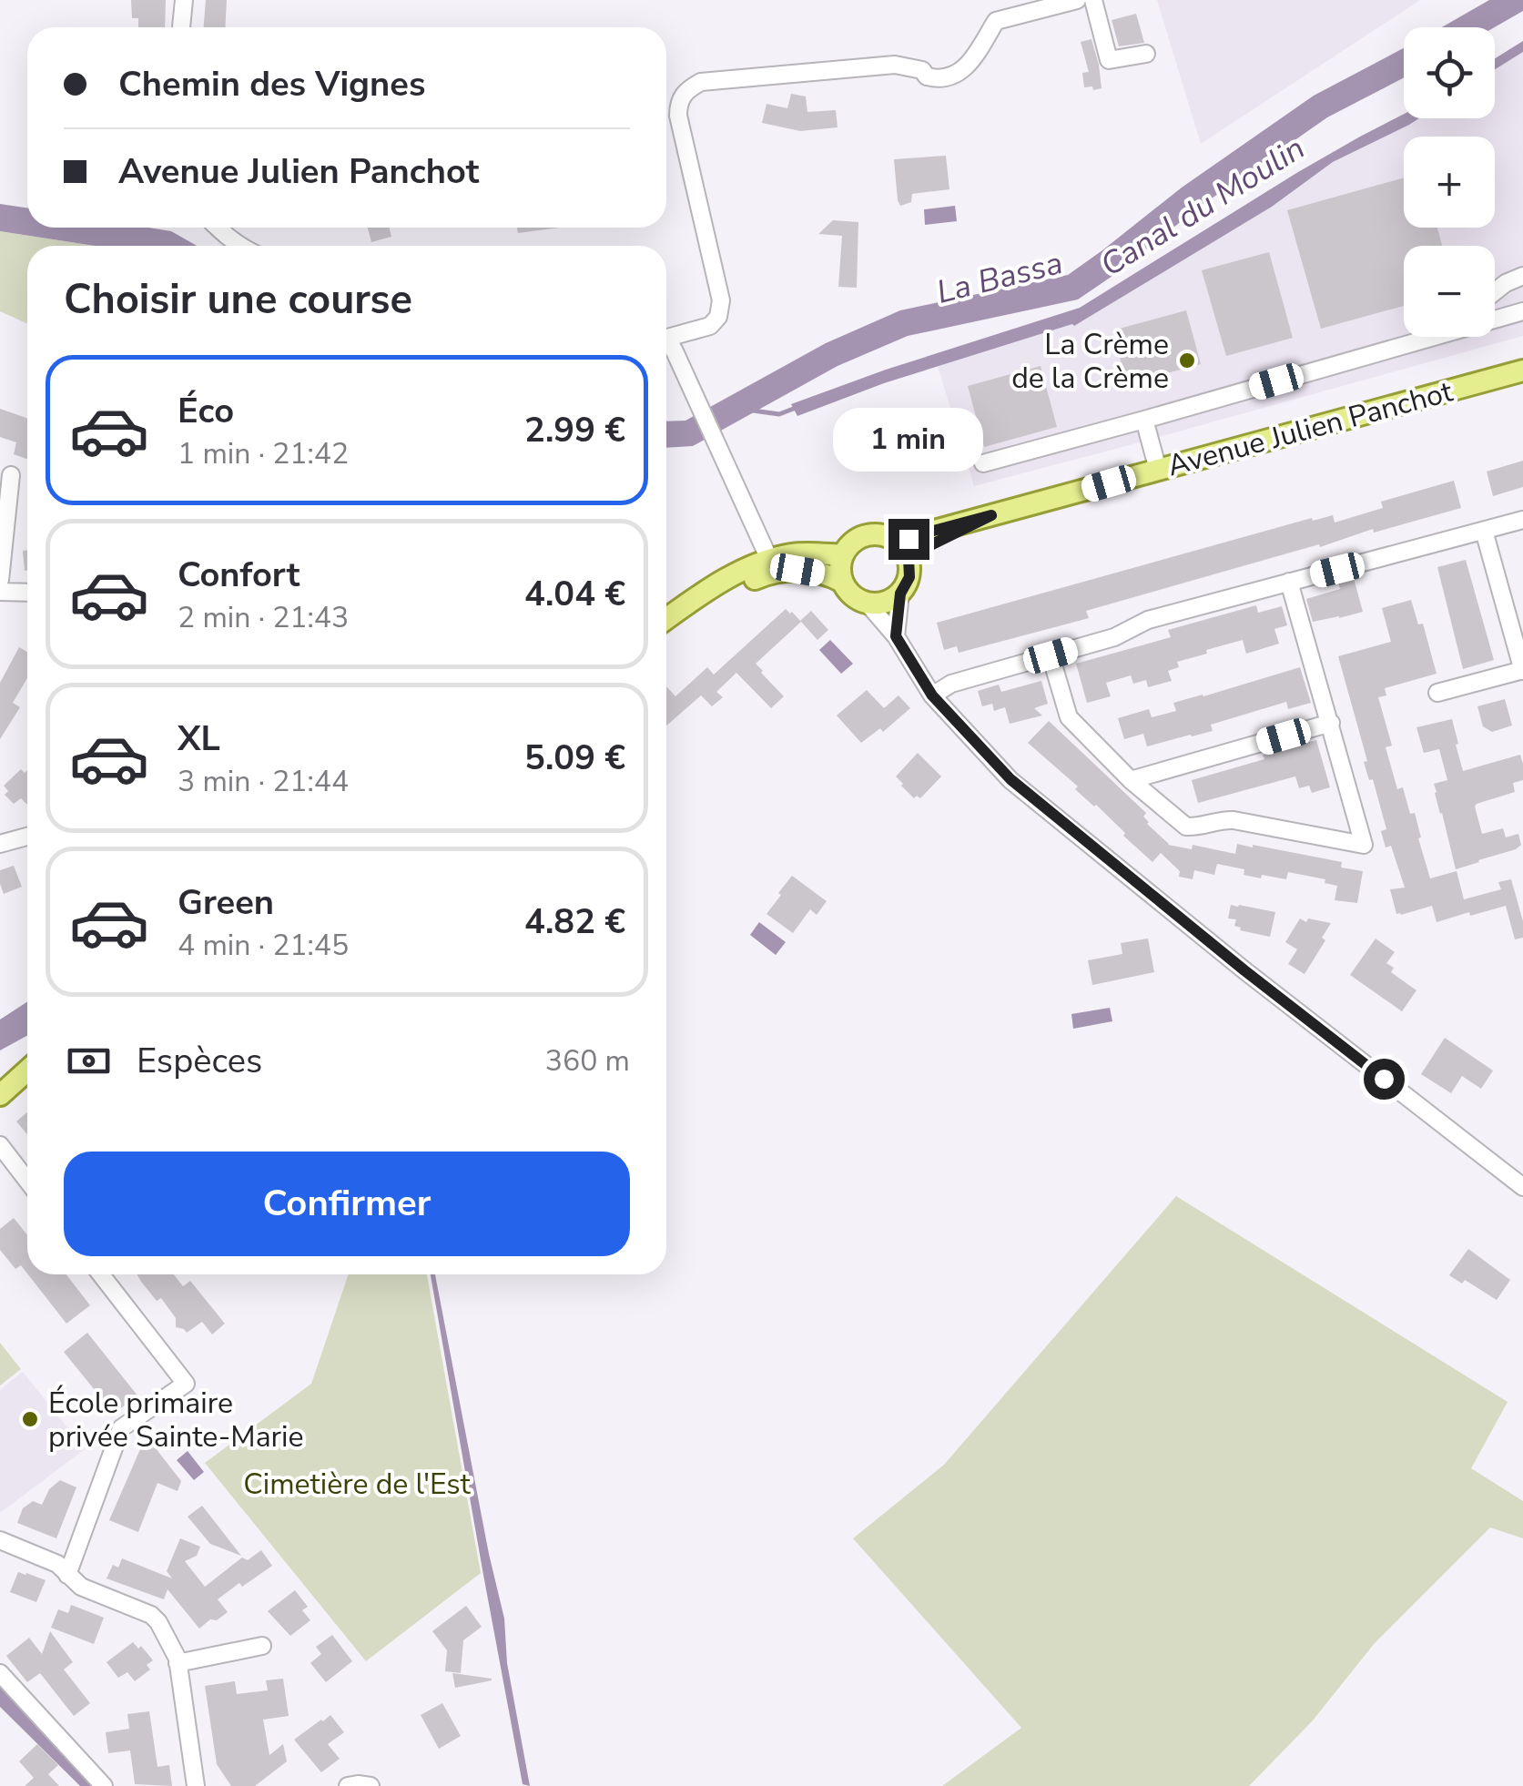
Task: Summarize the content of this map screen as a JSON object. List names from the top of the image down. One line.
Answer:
{"streets":{"main road":["Avenue Julien Panchot"]},"water":["Canal du Moulin","La Bassa"],"parks":["Cimetière de l'Est"],"places":["La Crème de la Crème","École primaire privée Sainte-Marie"],"page":{"map_buttons":["+","−"],"banner":["Chemin des Vignes","Avenue Julien Panchot"],"heading":"Choisir une course","list":[{"name":"Éco","note":"1 min · 21:42","value":"2.99 €"},{"name":"Confort","note":"2 min · 21:43","value":"4.04 €"},{"name":"XL","note":"3 min · 21:44","value":"5.09 €"},{"name":"Green","note":"4 min · 21:45","value":"4.82 €"}],"bubble":"1 min","pay":["Espèces","360 m"],"buttons":"Confirmer"}}
